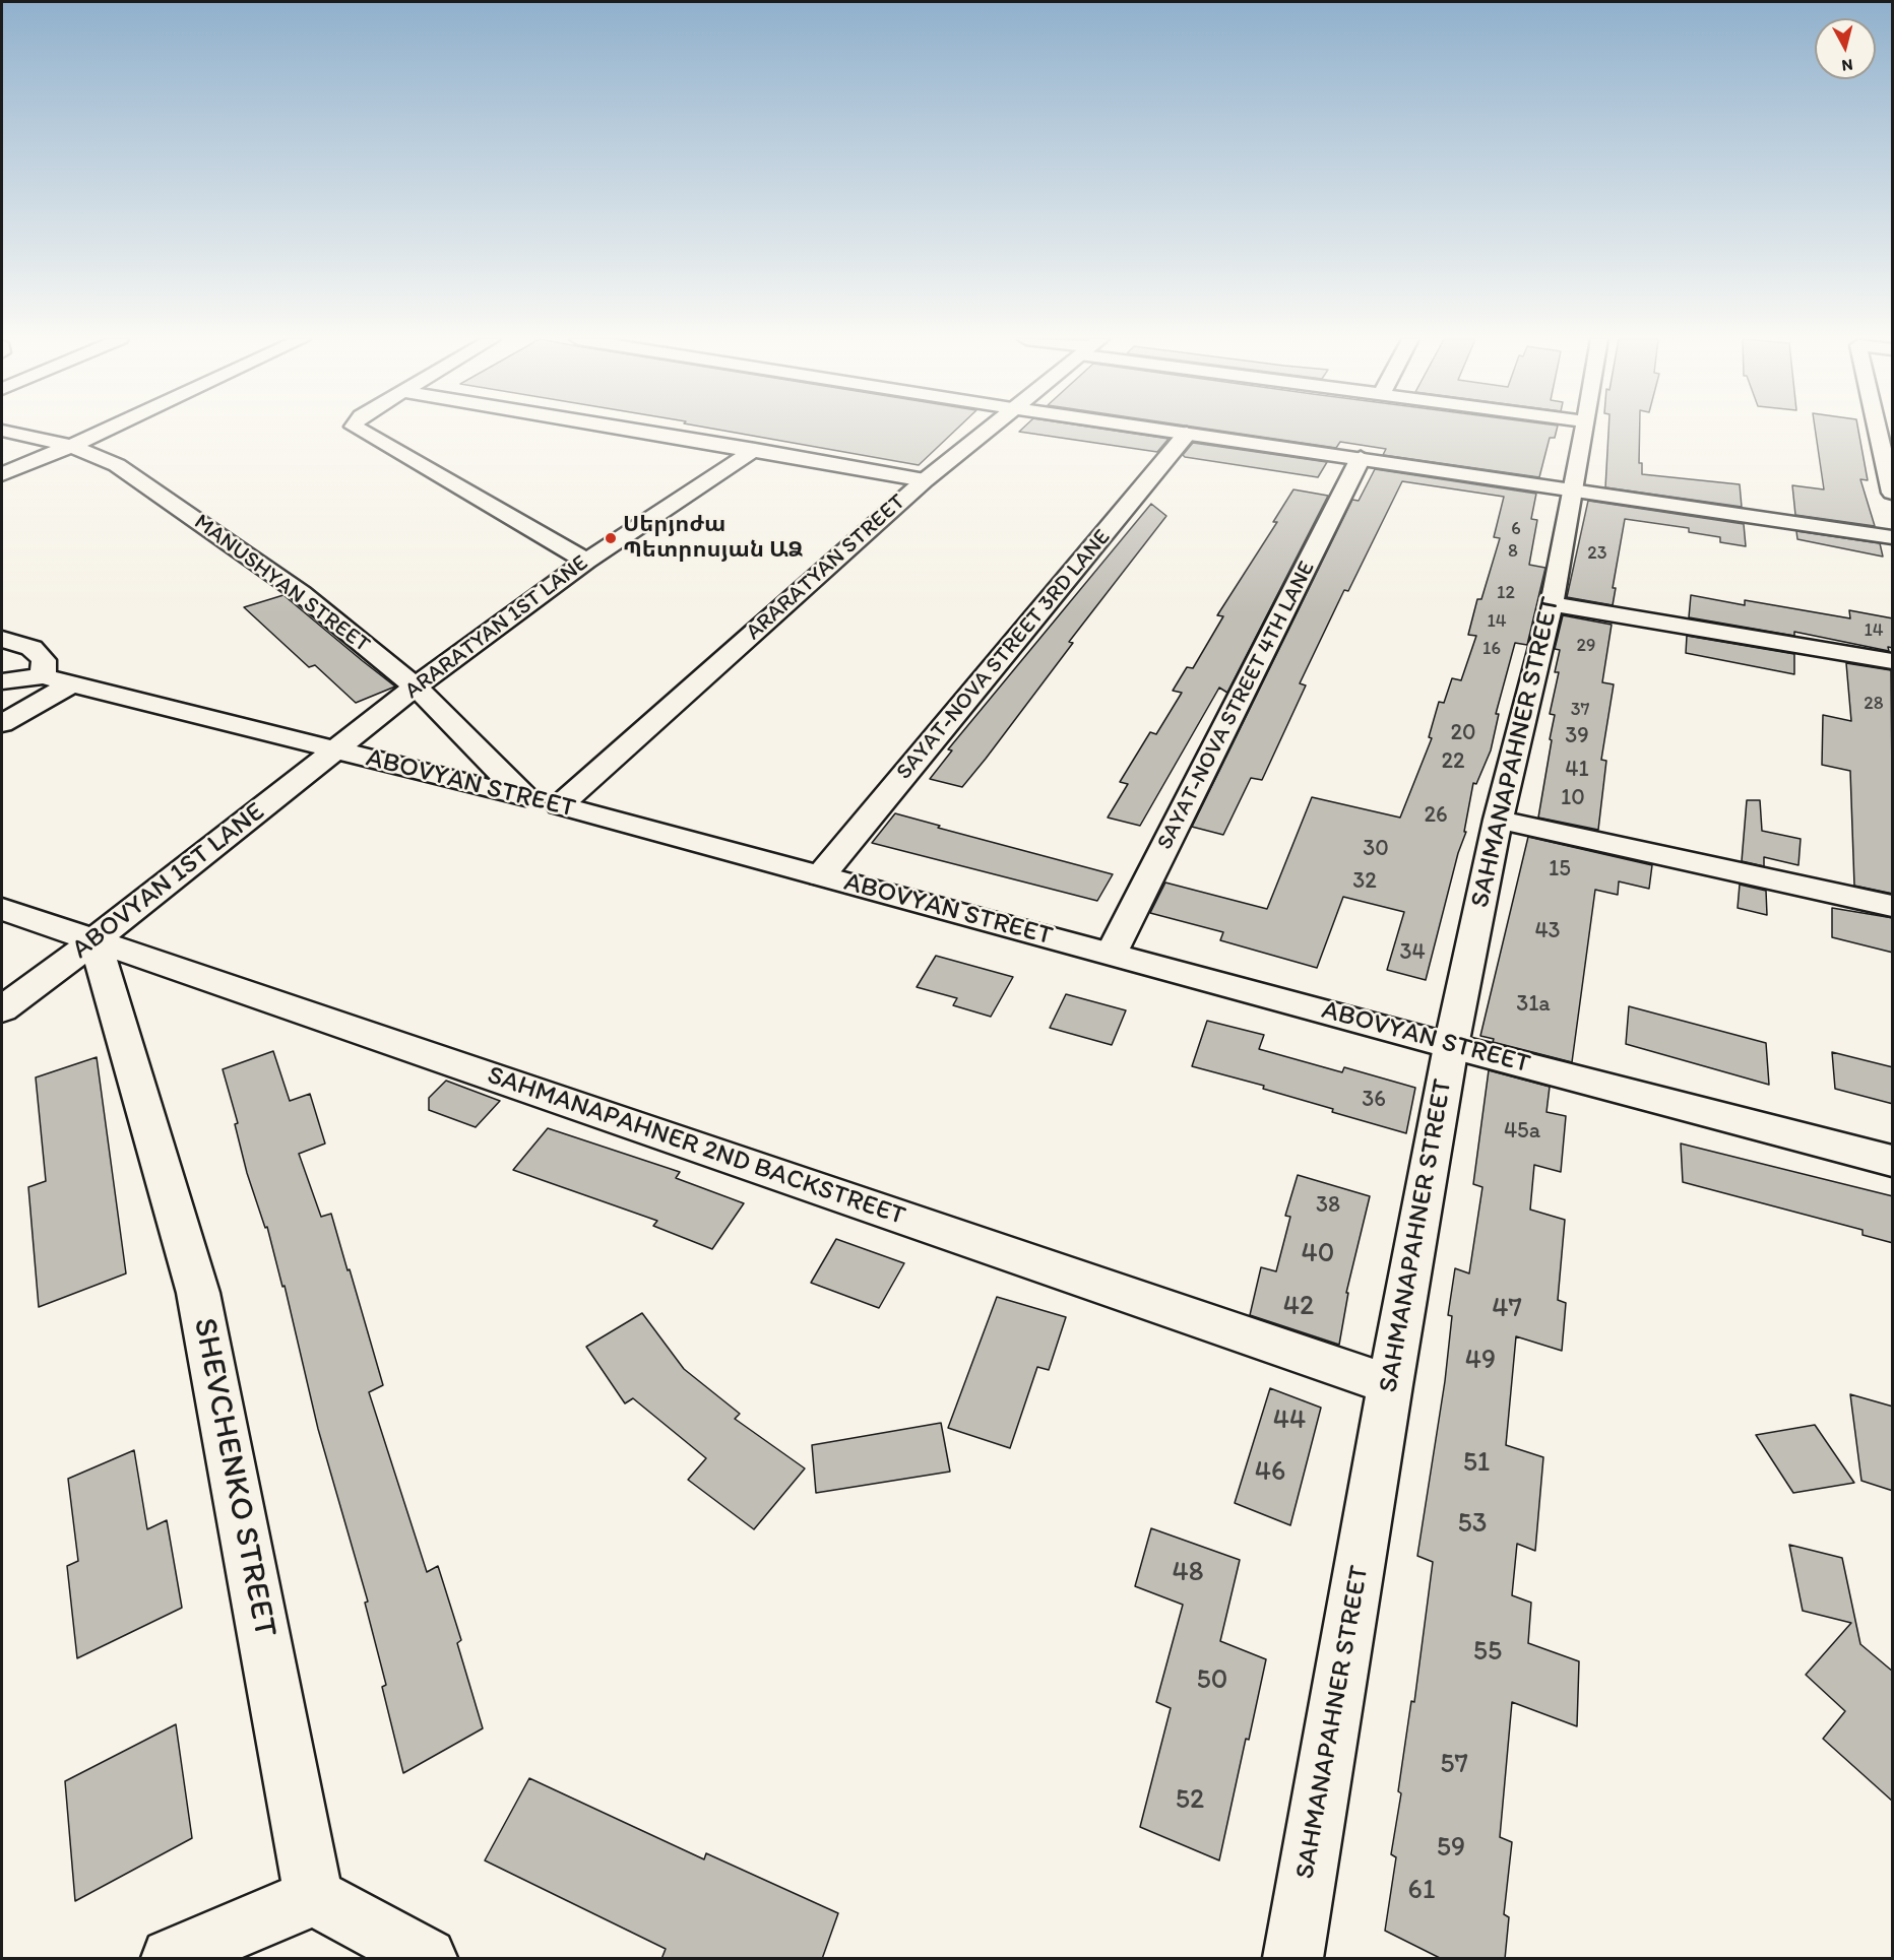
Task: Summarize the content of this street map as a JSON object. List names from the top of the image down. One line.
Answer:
{"streets":{"street":["ARARATYAN STREET","MANUSHYAN STREET","ARARATYAN 1ST LANE","SAYAT-NOVA STREET 3RD LANE","SAYAT-NOVA STREET 4TH LANE","SAHMANAPAHNER STREET","ABOVYAN STREET","ABOVYAN 1ST LANE","SAHMANAPAHNER 2ND BACKSTREET","SHEVCHENKO STREET"]},"crossings":[["ARARATYAN STREET","ABOVYAN STREET"],["MANUSHYAN STREET","ARARATYAN 1ST LANE"],["MANUSHYAN STREET","ABOVYAN STREET"],["ARARATYAN 1ST LANE","ABOVYAN STREET"],["ARARATYAN 1ST LANE","ABOVYAN 1ST LANE"],["SAYAT-NOVA STREET 3RD LANE","ABOVYAN STREET"],["SAYAT-NOVA STREET 4TH LANE","ABOVYAN STREET"],["SAHMANAPAHNER STREET","ABOVYAN STREET"],["SAHMANAPAHNER STREET","SAHMANAPAHNER 2ND BACKSTREET"],["ABOVYAN STREET","ABOVYAN 1ST LANE"],["ABOVYAN 1ST LANE","SAHMANAPAHNER 2ND BACKSTREET"],["ABOVYAN 1ST LANE","SHEVCHENKO STREET"],["SAHMANAPAHNER 2ND BACKSTREET","SHEVCHENKO STREET"]],"places":["Սերյոժա Պետրոսյան ԱՁ"],"house_numbers":["6","8","23","12","14","14","29","16","28","37","20","39","22","41","10","26","30","15","32","43","34","31a","36","45a","38","40","42","47","49","44","51","46","53","48","55","50","57","52","59","61"],"north":"bottom"}
